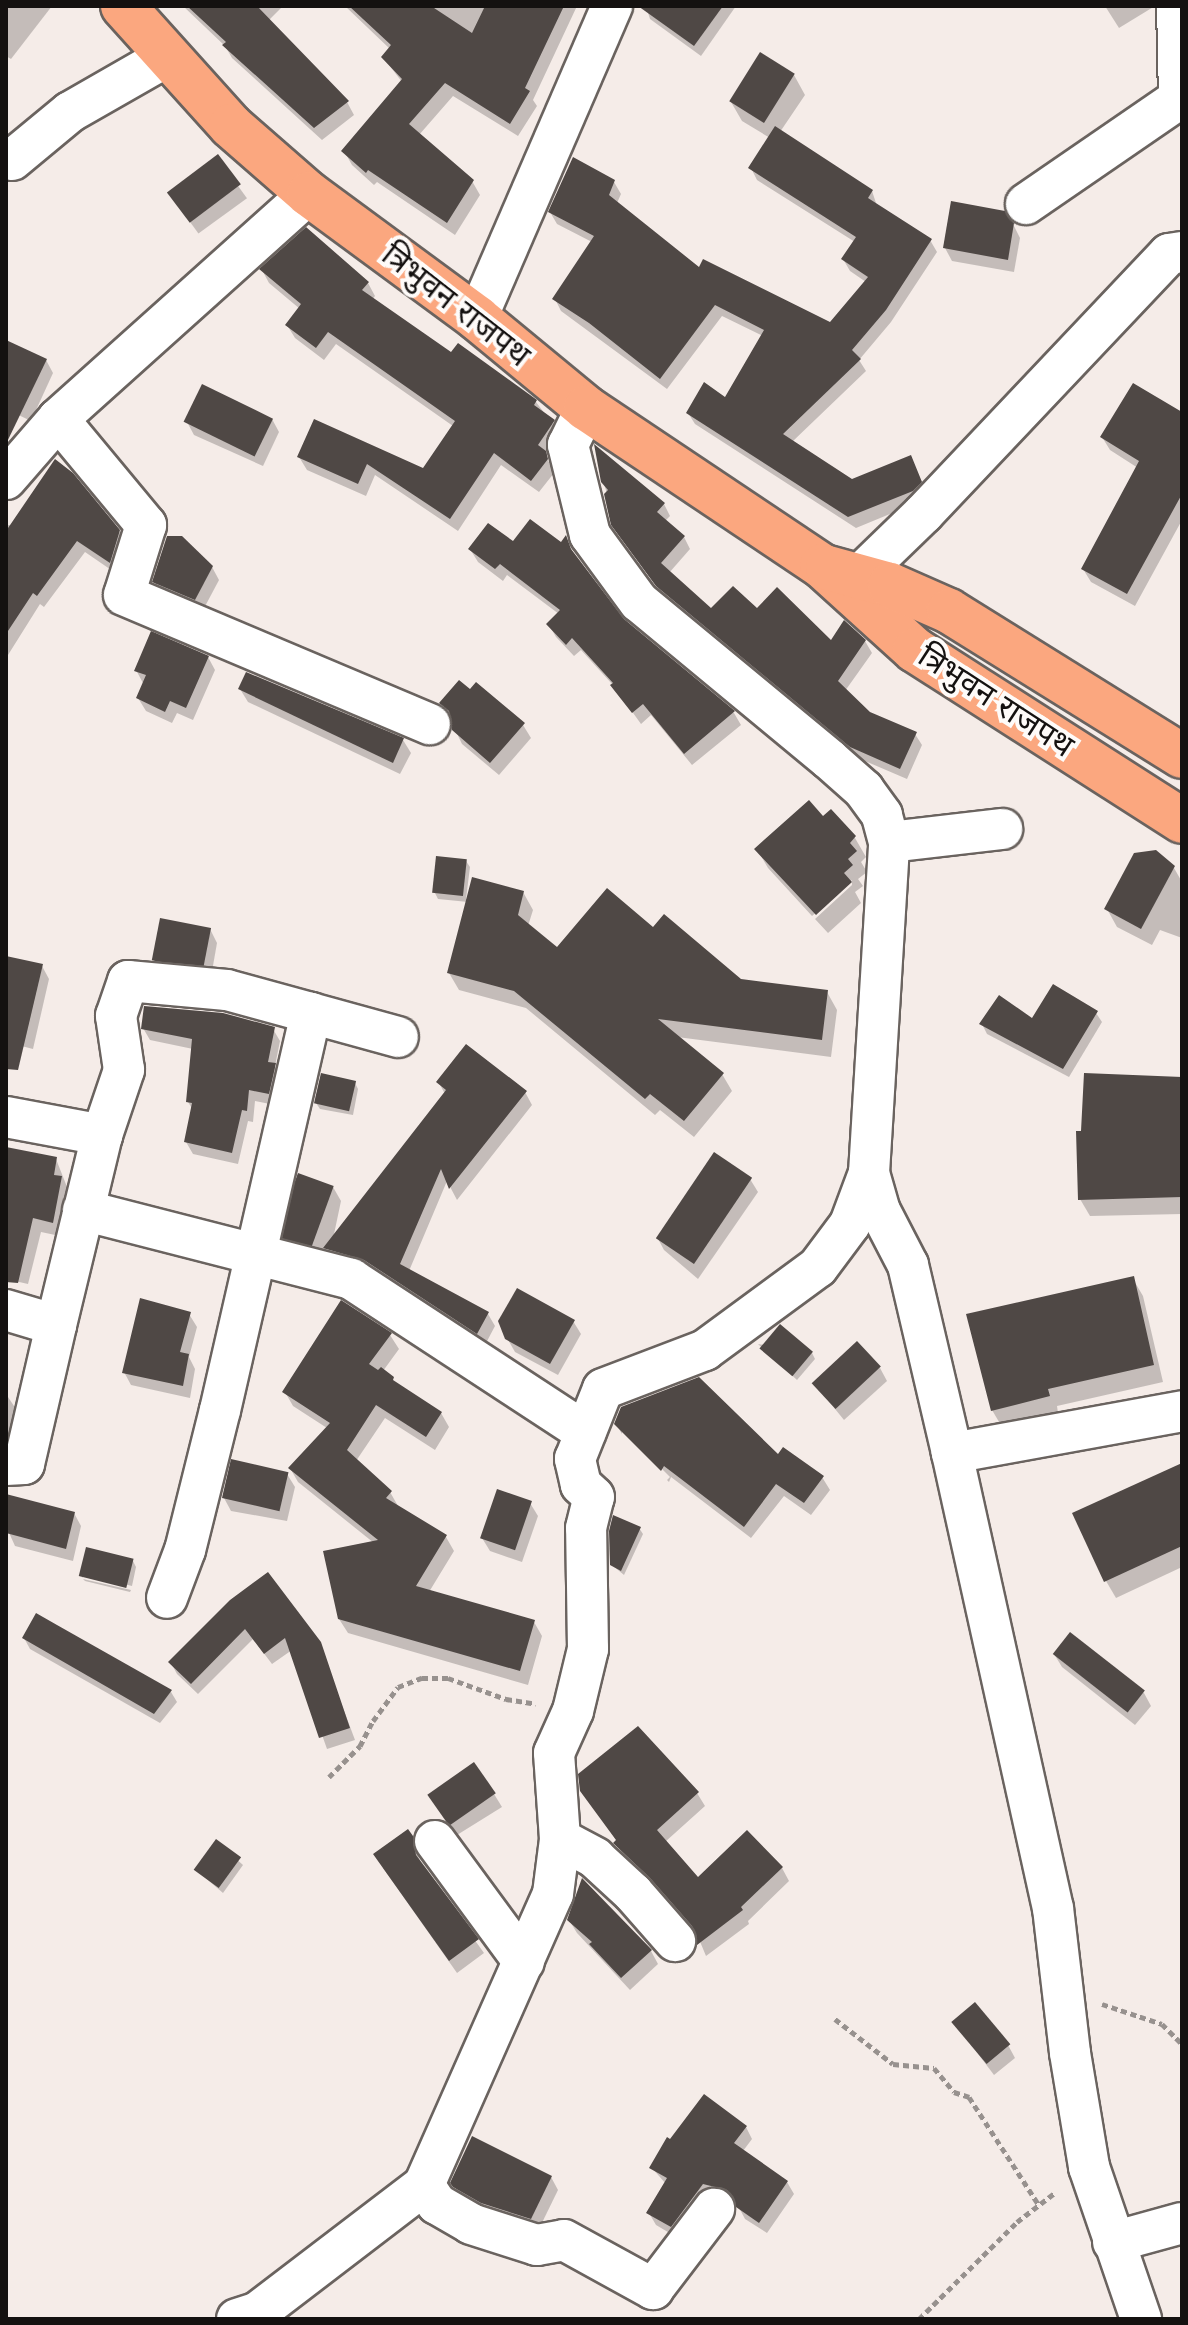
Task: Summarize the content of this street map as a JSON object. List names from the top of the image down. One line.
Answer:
{"streets":{"highway":["त्रिभुवन राजपथ"]}}
